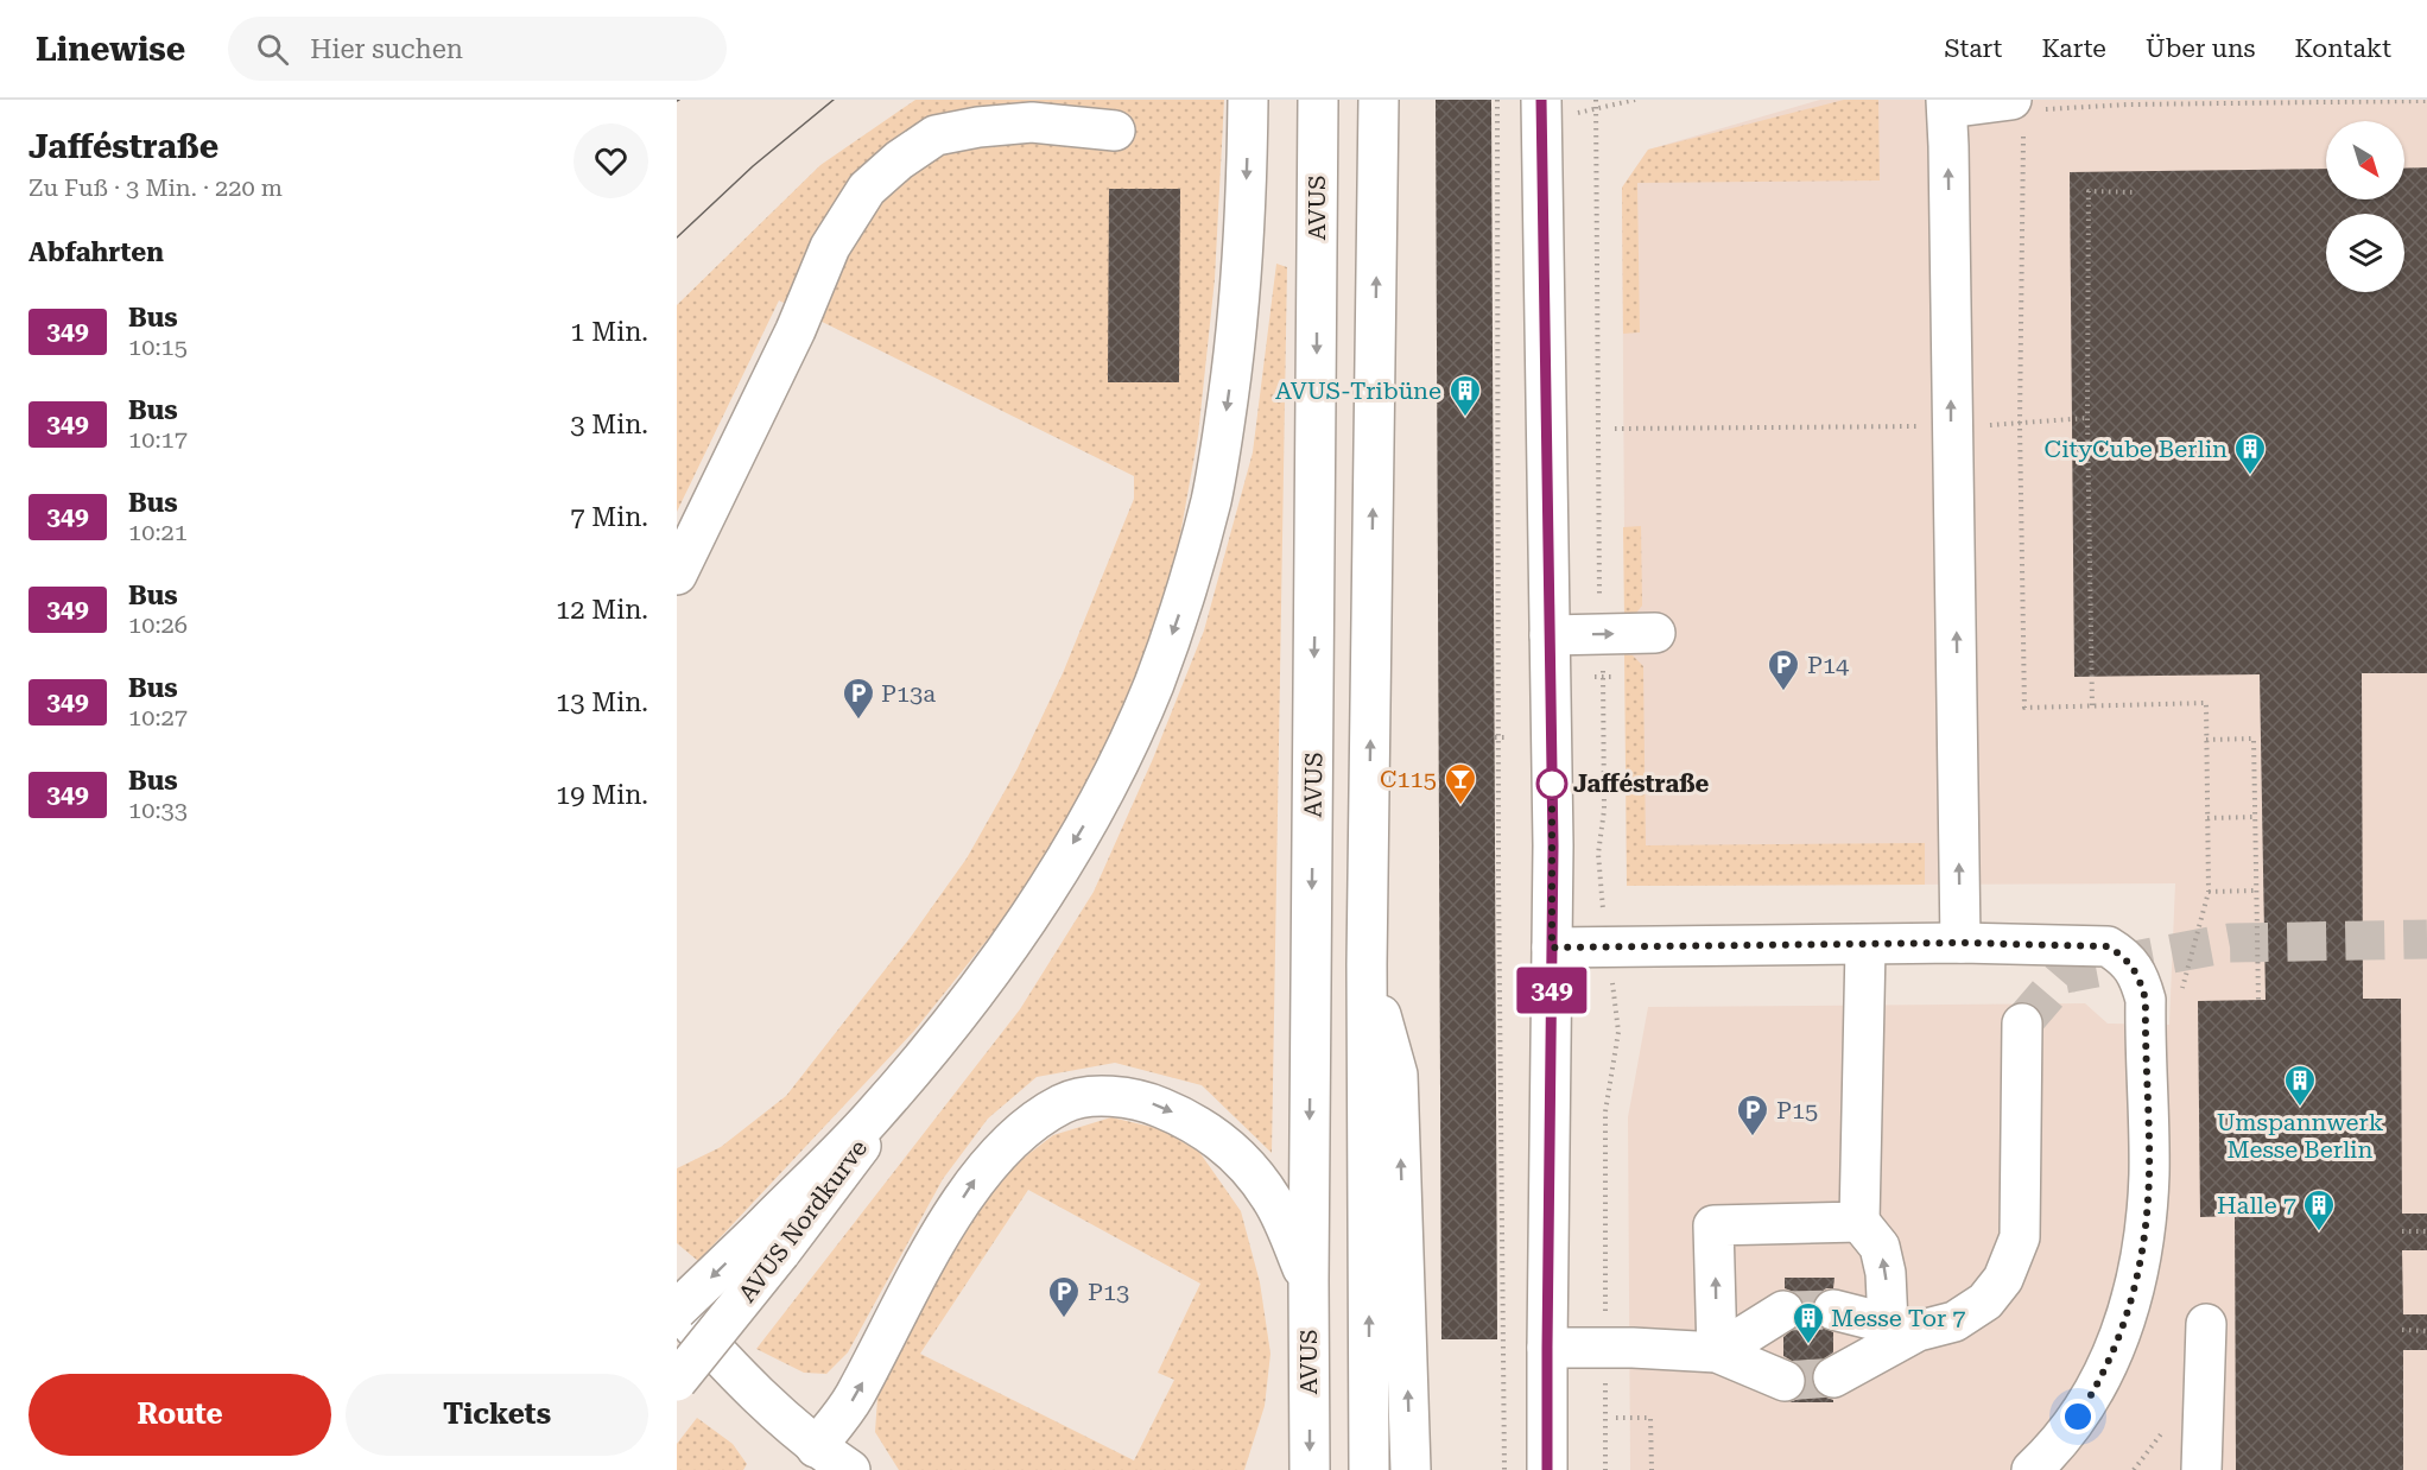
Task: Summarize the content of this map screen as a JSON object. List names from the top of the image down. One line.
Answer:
{"streets":{"main road":["AVUS","AVUS Nordkurve"]},"places":{"building":["AVUS-Tribüne","CityCube Berlin","Umspannwerk Messe Berlin","Halle 7","Messe Tor 7"],"parking":["P14","P13a","P15","P13"],"other":["Jafféstraße"],"bar":["C115"]},"lines":["bus line 349"],"north":"bottom right","page":{"header":"Linewise","search":"Hier suchen","nav":["Start","Karte","Über uns","Kontakt"],"heading":[["Jafféstraße","Zu Fuß · 3 Min. · 220 m"],"Abfahrten"],"on_map":"349","list":[{"mark":"349","name":"Bus","note":"10:15","value":"1 Min."},{"mark":"349","name":"Bus","note":"10:17","value":"3 Min."},{"mark":"349","name":"Bus","note":"10:21","value":"7 Min."},{"mark":"349","name":"Bus","note":"10:26","value":"12 Min."},{"mark":"349","name":"Bus","note":"10:27","value":"13 Min."},{"mark":"349","name":"Bus","note":"10:33","value":"19 Min."}],"buttons":["Route","Tickets"]}}
